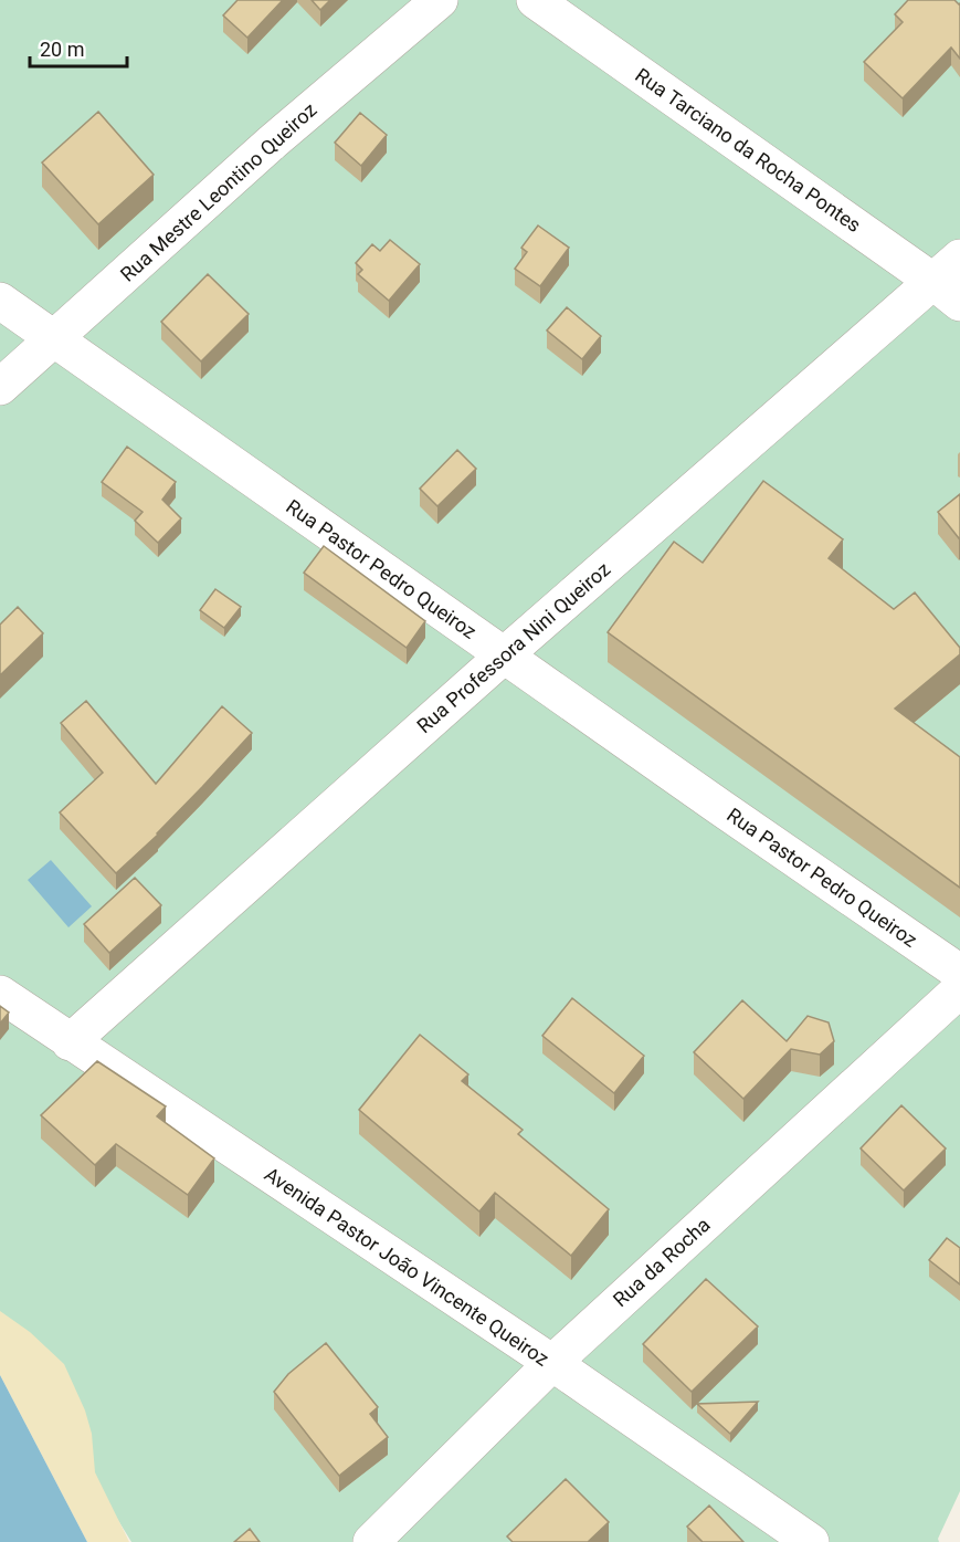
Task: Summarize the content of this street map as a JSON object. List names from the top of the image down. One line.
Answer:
{"streets":{"street":["Rua Tarciano da Rocha Pontes","Rua Mestre Leontino Queiroz","Rua Pastor Pedro Queiroz","Rua Professora Nini Queiroz","Rua da Rocha","Avenida Pastor João Vincente Queiroz"]},"crossings":[["Rua Tarciano da Rocha Pontes","Rua Professora Nini Queiroz"],["Rua Mestre Leontino Queiroz","Rua Pastor Pedro Queiroz"],["Rua Pastor Pedro Queiroz","Rua Professora Nini Queiroz"],["Rua Professora Nini Queiroz","Avenida Pastor João Vincente Queiroz"],["Rua da Rocha","Avenida Pastor João Vincente Queiroz"]],"scale_bar":"20 m"}
